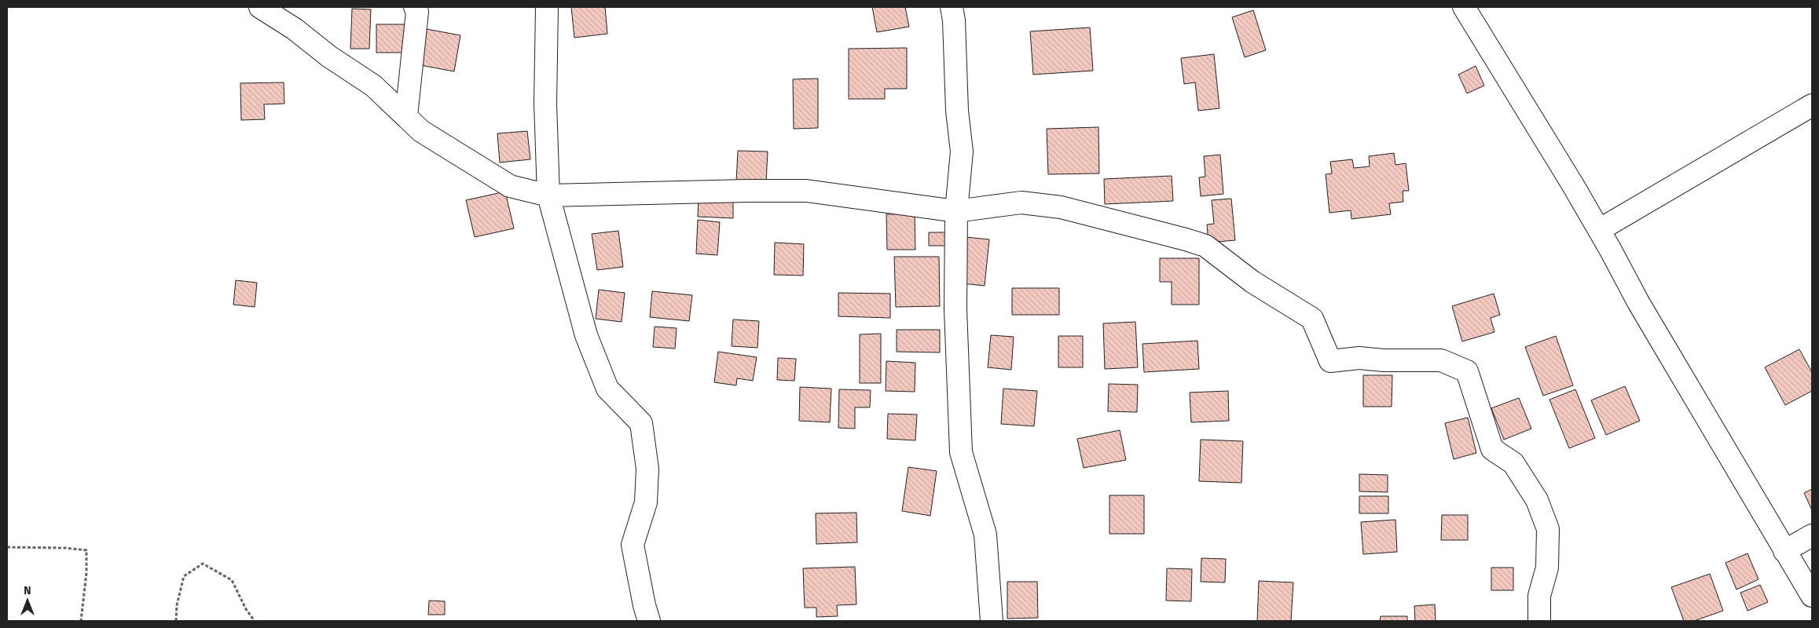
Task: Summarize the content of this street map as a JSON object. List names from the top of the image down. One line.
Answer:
{"north":"top"}
